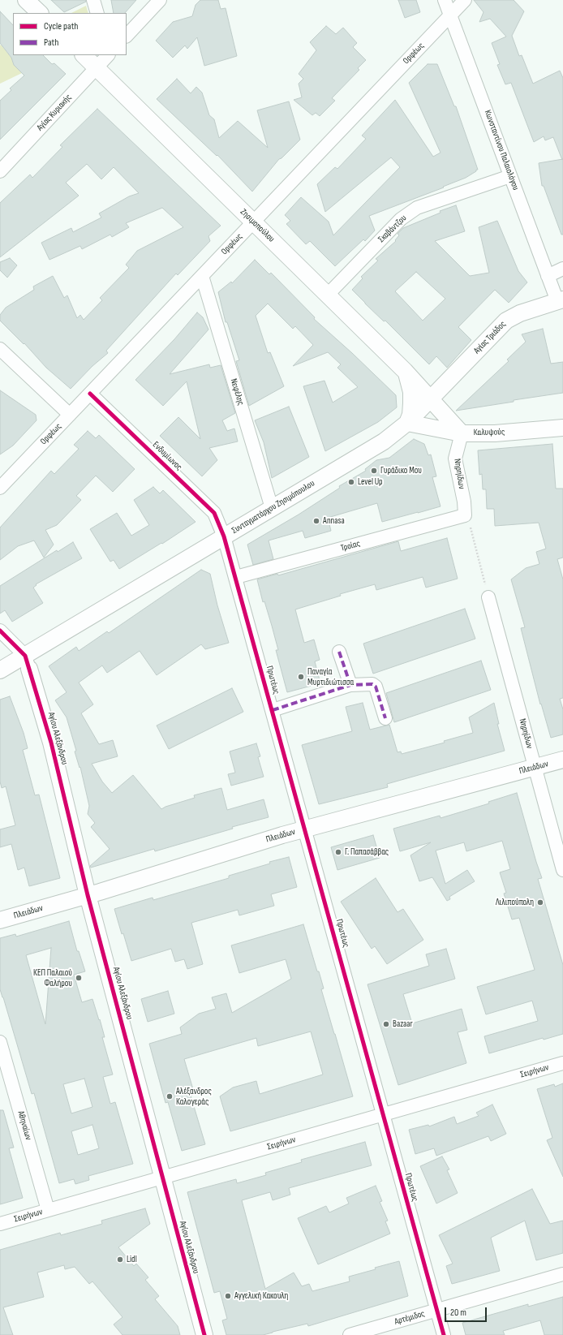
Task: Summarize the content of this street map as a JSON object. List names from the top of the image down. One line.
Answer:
{"streets":{"street":["Ορφέως","Αγίας Κυριακής","Κωνσταντίνου Παλαιολόγου","Ζησιμοπούλου","Σκαβάντζου","Αγίας Τριάδος","Νεφέλης","Καλυψούς","Ενδυμίωνος","Νηρηίδων","Συνταγματάρχου Ζησιμόπουλου","Τροίας","Πρωτέως","Αγίου Αλεξάνδρου","Πλειάδων","Σειρήνων","Αθηναίων","Αρτέμιδος"]},"crossings":[["Ορφέως","Κωνσταντίνου Παλαιολόγου"],["Ορφέως","Ζησιμοπούλου"],["Ορφέως","Νεφέλης"],["Ορφέως","Ενδυμίωνος"],["Αγίας Κυριακής","Ζησιμοπούλου"],["Κωνσταντίνου Παλαιολόγου","Σκαβάντζου"],["Κωνσταντίνου Παλαιολόγου","Αγίας Τριάδος"],["Ζησιμοπούλου","Σκαβάντζου"],["Ζησιμοπούλου","Αγίας Τριάδος"],["Ζησιμοπούλου","Καλυψούς"],["Ζησιμοπούλου","Συνταγματάρχου Ζησιμόπουλου"],["Αγίας Τριάδος","Καλυψούς"],["Αγίας Τριάδος","Συνταγματάρχου Ζησιμόπουλου"],["Νεφέλης","Συνταγματάρχου Ζησιμόπουλου"],["Καλυψούς","Νηρηίδων"],["Καλυψούς","Συνταγματάρχου Ζησιμόπουλου"],["Ενδυμίωνος","Συνταγματάρχου Ζησιμόπουλου"],["Ενδυμίωνος","Πρωτέως"],["Νηρηίδων","Τροίας"],["Νηρηίδων","Πλειάδων"],["Συνταγματάρχου Ζησιμόπουλου","Πρωτέως"],["Συνταγματάρχου Ζησιμόπουλου","Αγίου Αλεξάνδρου"],["Τροίας","Πρωτέως"],["Πρωτέως","Πλειάδων"],["Πρωτέως","Σειρήνων"],["Πρωτέως","Αρτέμιδος"],["Αγίου Αλεξάνδρου","Πλειάδων"],["Αγίου Αλεξάνδρου","Σειρήνων"],["Σειρήνων","Αθηναίων"]],"places":["Γυράδικο Μου","Level Up","Annasa","Παναγία Μυρτιδιώτισσα","Γ. Παπασάββας","Λιλιπούπολη","ΚΕΠ Παλαιού Φαλήρου","Bazaar","Αλέξανδρος Καλογεράς","Lidl","Αγγελική Κακουλη"],"legend":["Cycle path","Path"],"scale_bar":"20 m"}
